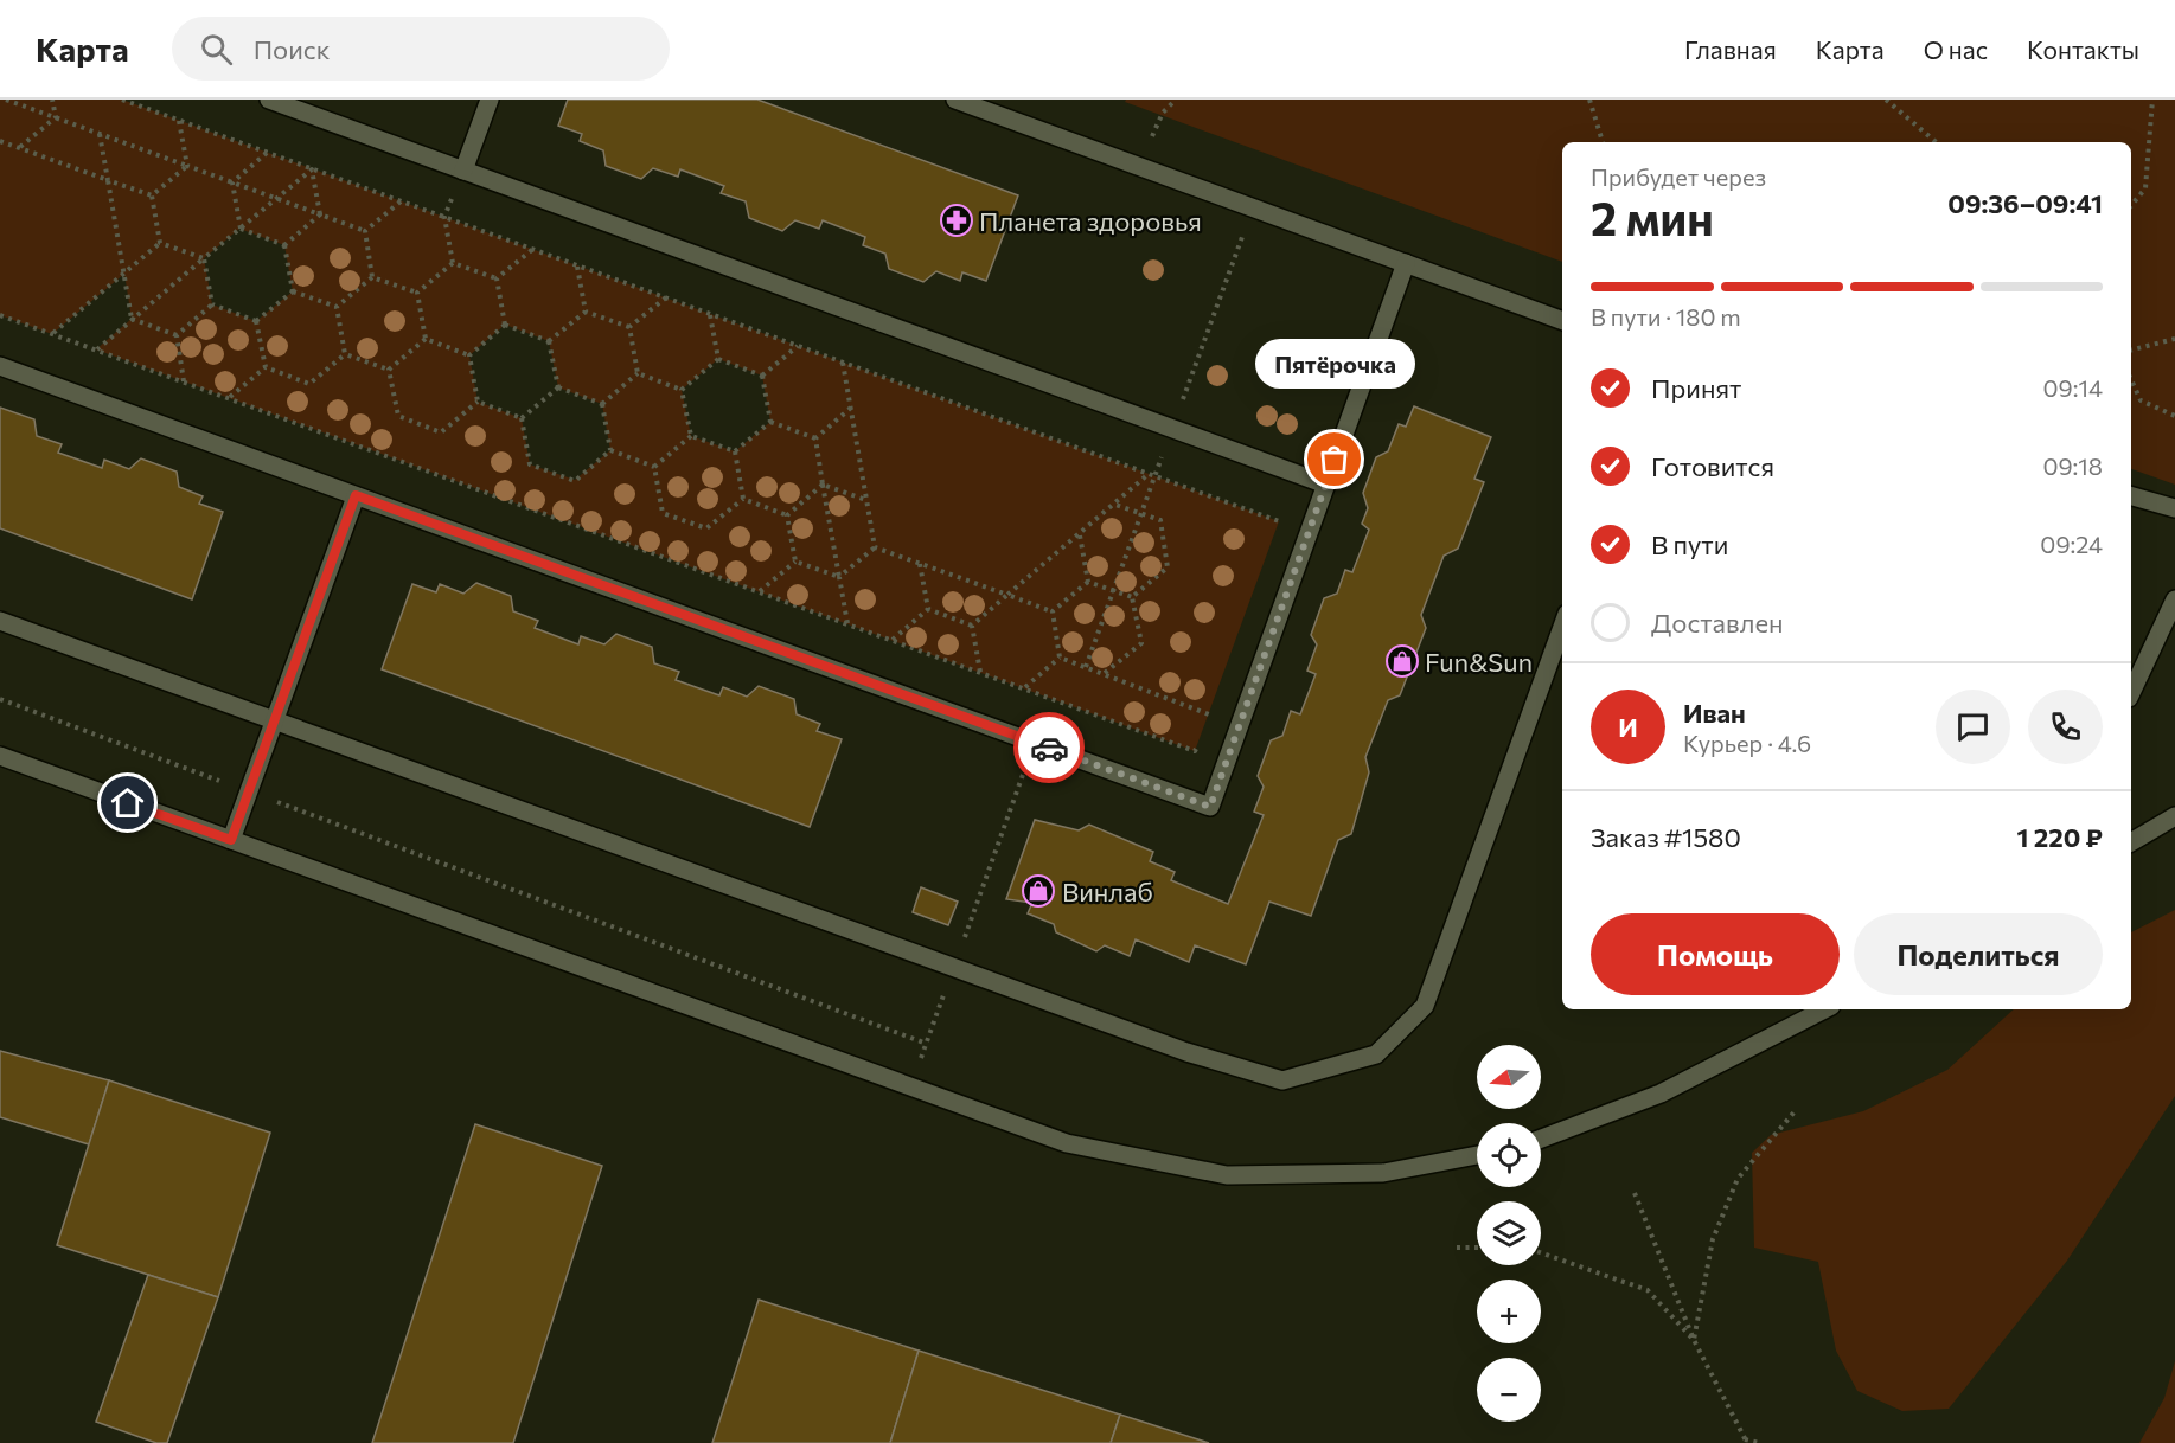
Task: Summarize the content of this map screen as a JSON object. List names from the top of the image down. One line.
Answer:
{"places":{"pharmacy":["Планета здоровья"],"other":["Пятёрочка"],"shop":["Fun&Sun","Винлаб"]},"north":"left","page":{"header":"Карта","search":"Поиск","nav":["Главная","Карта","О нас","Контакты"],"heading":["2 мин","Прибудет через","09:36–09:41"],"panel":["Иван","Курьер · 4.6","Заказ #1580","1 220 ₽"],"bar":"В пути · 180 m","bubble":"Пятёрочка","list":[["Принят","09:14"],["Готовится","09:18"],["В пути","09:24"],"Доставлен"],"round":"И","buttons":["Помощь","Поделиться"],"map_buttons":["+","−"]}}
